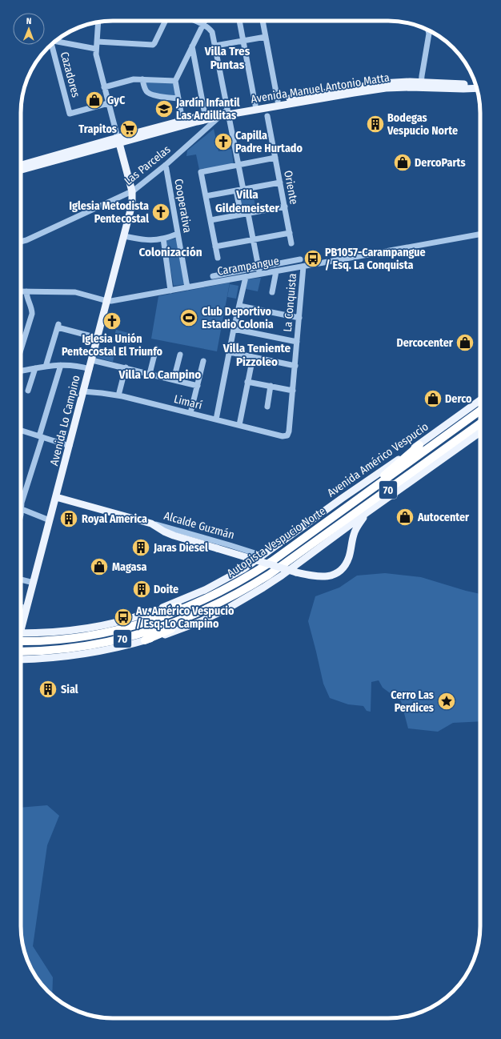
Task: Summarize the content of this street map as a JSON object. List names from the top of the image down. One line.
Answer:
{"streets":{"highway":["70","Autopista Vespucio Norte"],"main road":["Avenida Manuel Antonio Matta","Avenida Lo Campino","Avenida Américo Vespucio","Alcalde Guzmán"],"street":["Cazadores","Las Parcelas","Oriente","Cooperativa","Carampangue","La Conquista","Limarí"]},"crossings":[["Avenida Manuel Antonio Matta","Las Parcelas"],["Avenida Manuel Antonio Matta","Avenida Lo Campino"],["Las Parcelas","Cooperativa"],["Las Parcelas","Avenida Lo Campino"],["Cooperativa","Carampangue"],["Carampangue","La Conquista"],["Carampangue","Avenida Lo Campino"],["La Conquista","Limarí"],["Limarí","Avenida Lo Campino"],["Avenida Lo Campino","Alcalde Guzmán"],["Avenida Américo Vespucio","Alcalde Guzmán"]],"districts":["Villa Tres Puntas","Villa Gildemeister","Colonización","Villa Teniente Pizzoleo","Villa Lo Campino"],"places":{"shop":["GyC","DercoParts","Dercocenter","Derco","Autocenter","Magasa"],"school or university":["Jardín Infantil Las Ardillitas"],"building":["Bodegas Vespucio Norte","Royal America","Jaras Diesel","Doite","Sial"],"supermarket":["Trapitos"],"church":["Capilla Padre Hurtado","Iglesia Metodista Pentecostal","Iglesia Unión Pentecostal El Triunfo"],"bus stop":["PB1057-Carampangue / Esq. La Conquista","Av. Américo Vespucio / Esq. Lo Campino"],"sports":["Club Deportivo Estadio Colonia"],"place":["Cerro Las Perdices"]},"north":"top"}
